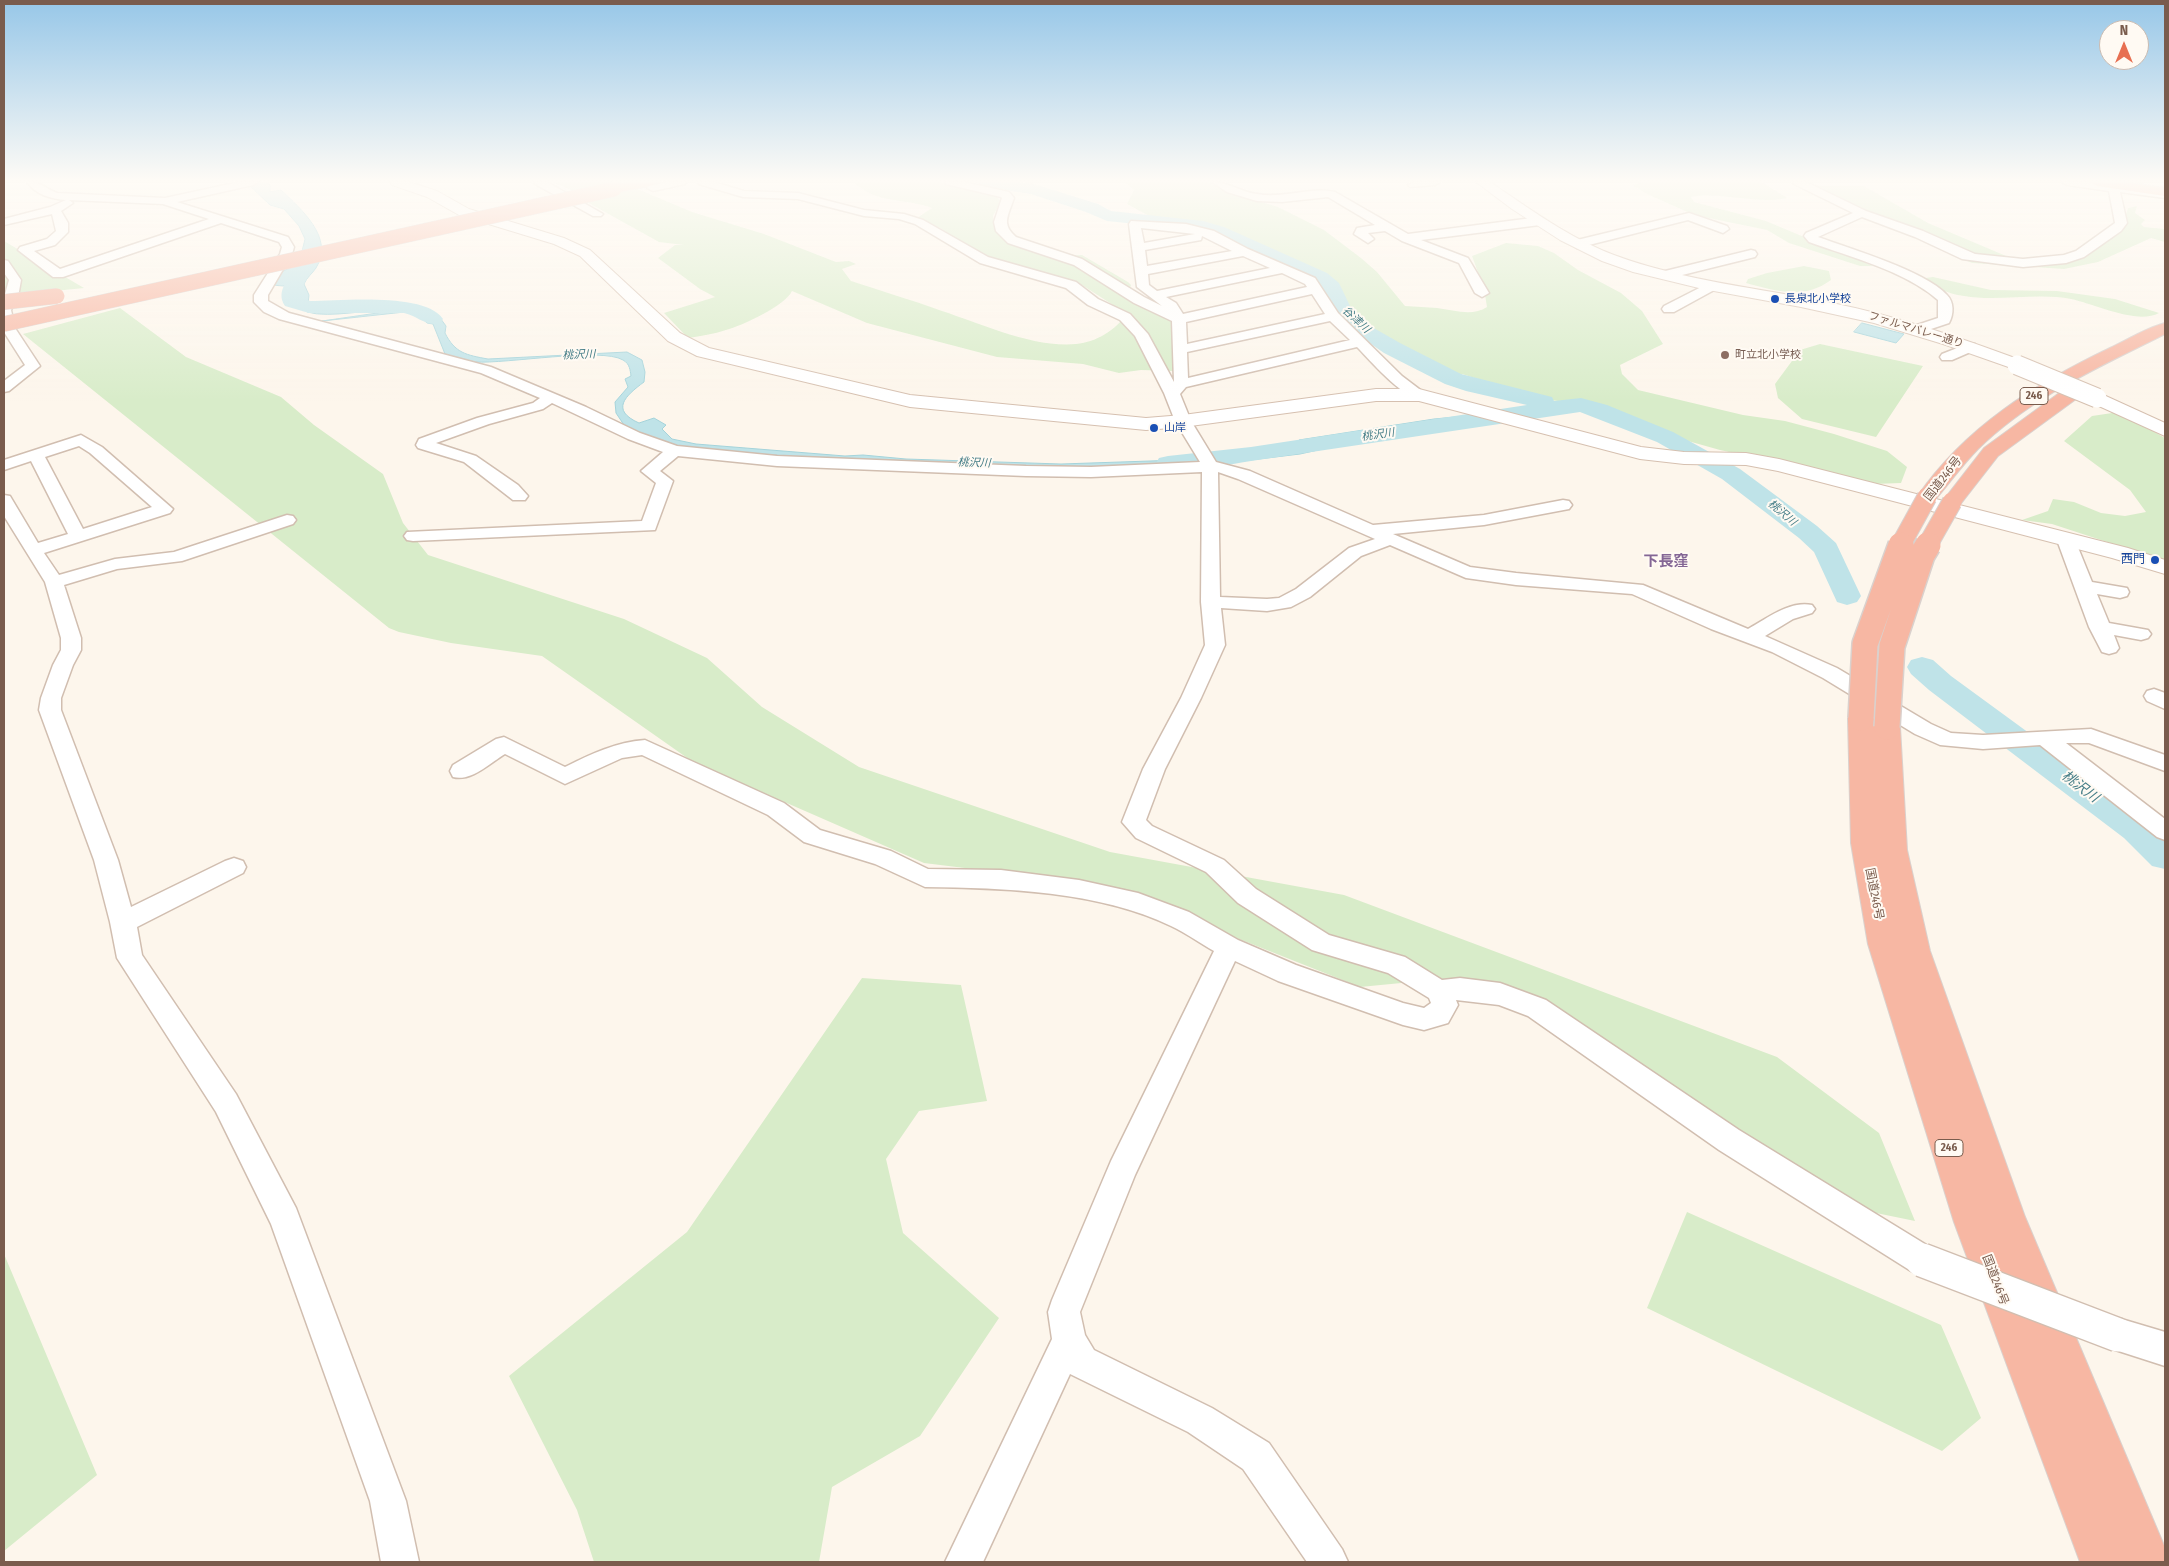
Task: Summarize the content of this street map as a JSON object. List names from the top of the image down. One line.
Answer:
{"streets":{"highway":["246","国道246号"],"street":["ファルマバレー通り"]},"districts":["下長窪"],"water":["谷津川","桃沢川"],"places":["長泉北小学校","町立北小学校","山岸","西門"],"north":"top"}
